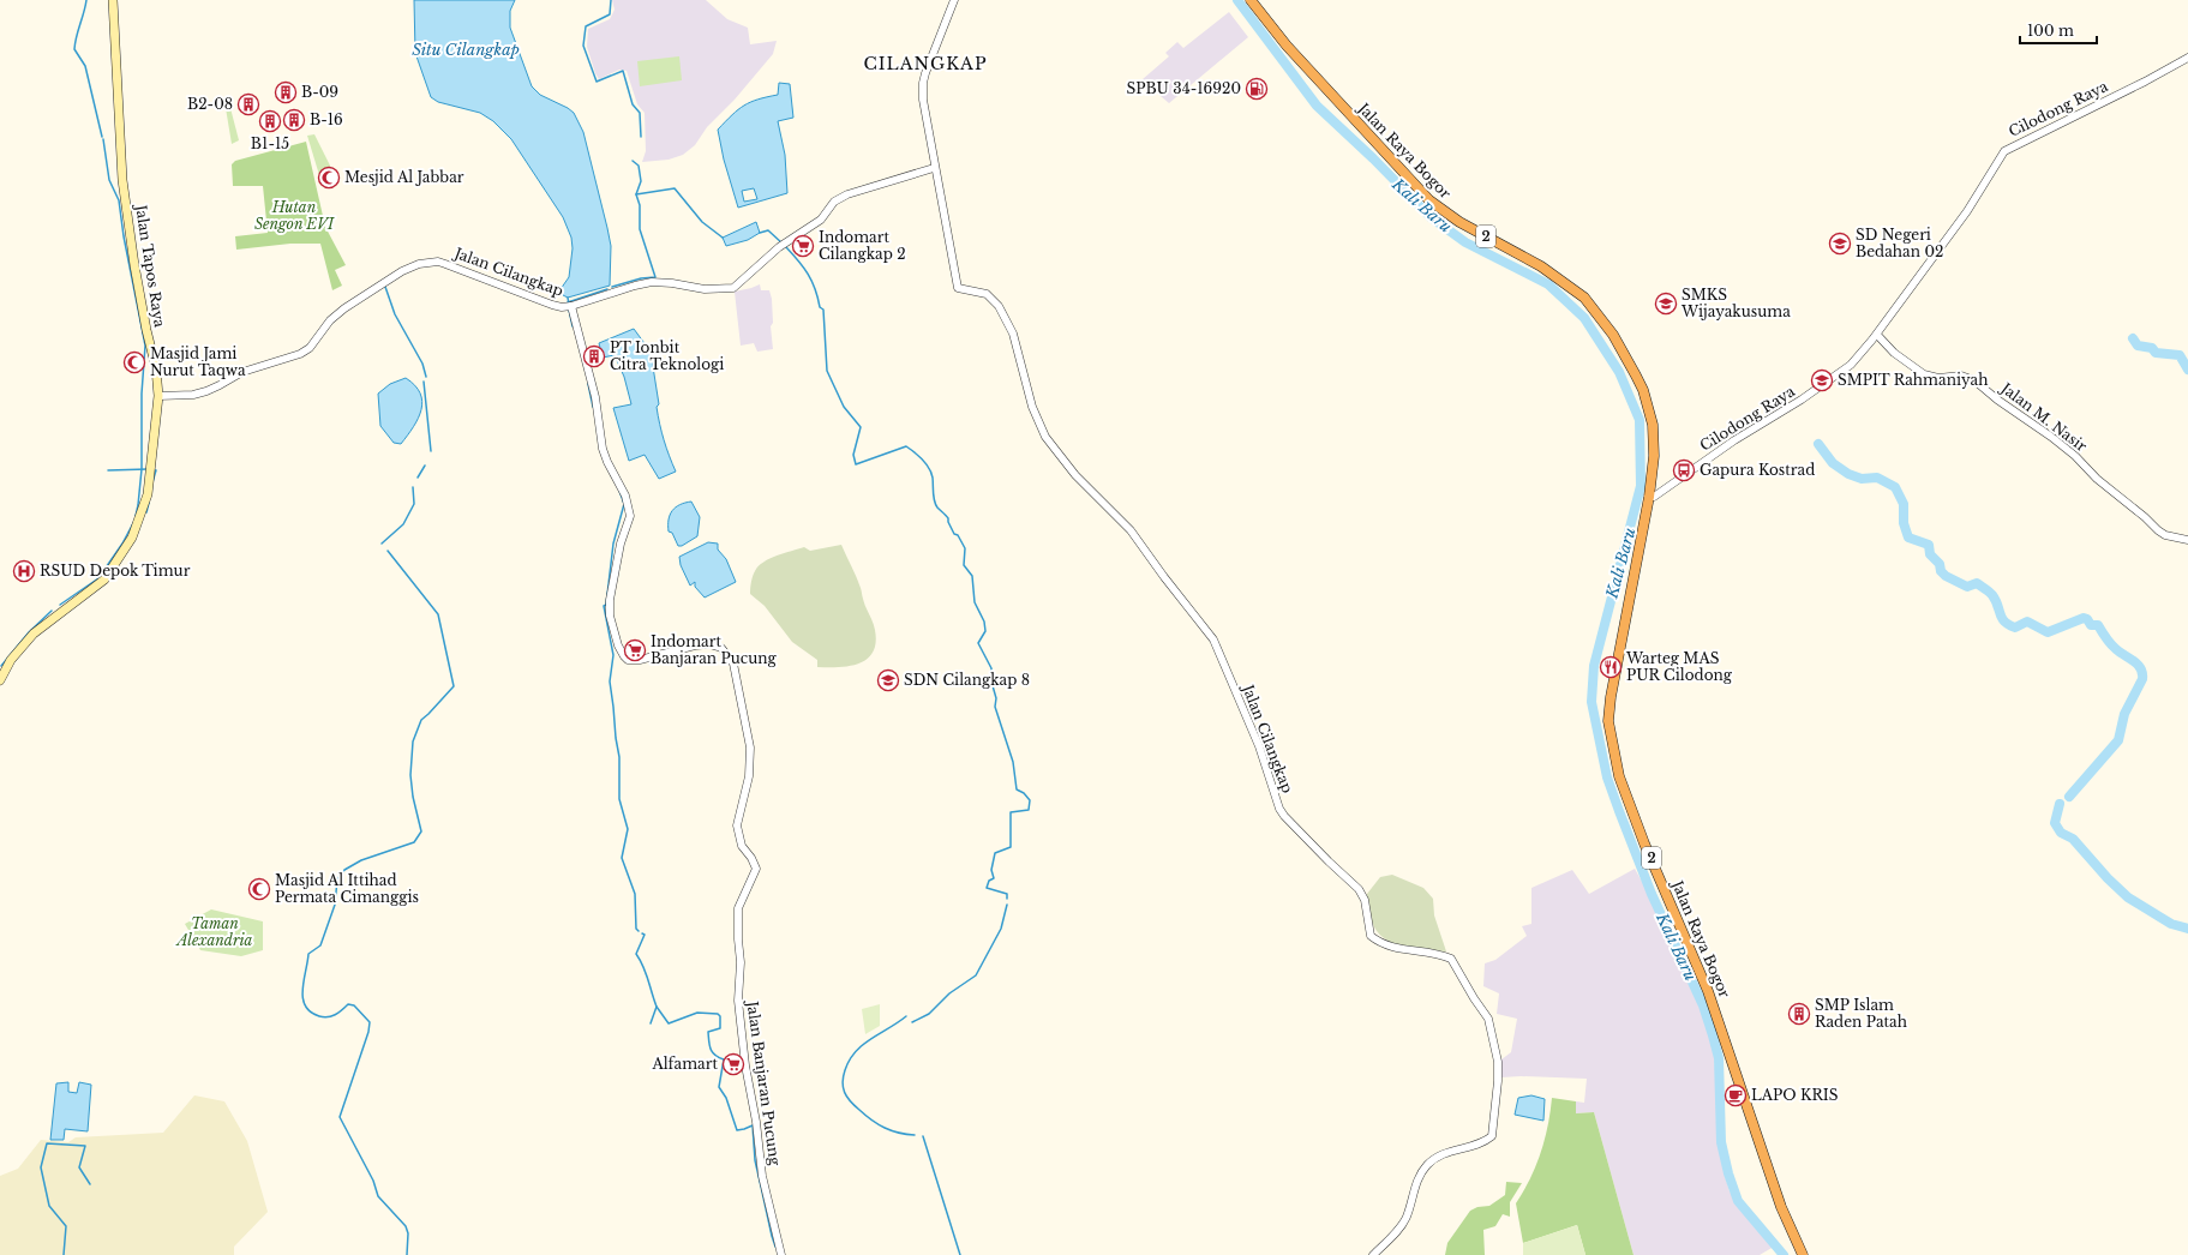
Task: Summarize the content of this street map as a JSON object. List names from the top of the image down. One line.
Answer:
{"streets":{"highway":["Jalan Raya Bogor","2"],"main road":["Jalan Tapos Raya"],"street":["Cilodong Raya","Jalan Cilangkap","Jalan M. Nasir","Jalan Banjaran Pucung"]},"crossings":[["Cilodong Raya","Jalan Raya Bogor"],["Cilodong Raya","Jalan M. Nasir"],["Jalan Tapos Raya","Jalan Cilangkap"],["Jalan Cilangkap","Jalan Banjaran Pucung"]],"districts":["CILANGKAP"],"water":["Situ Cilangkap","Kali Baru"],"parks":["Hutan Sengon EVI","Taman Alexandria"],"places":{"fuel station":["SPBU 34-16920"],"building":["B-09","B2-08","B-16","B1-15","PT Ionbit Citra Teknologi","SMP Islam Raden Patah"],"mosque":["Mesjid Al Jabbar","Masjid Jami Nurut Taqwa","Masjid Al Ittihad Permata Cimanggis"],"school or university":["SD Negeri Bedahan 02","SMKS Wijayakusuma","SMPIT Rahmaniyah","SDN Cilangkap 8"],"supermarket":["Indomart Cilangkap 2","Indomart Banjaran Pucung","Alfamart"],"bus stop":["Gapura Kostrad"],"hospital":["RSUD Depok Timur"],"restaurant":["Warteg MAS PUR Cilodong"],"cafe":["LAPO KRIS"]},"scale_bar":"100 m"}
